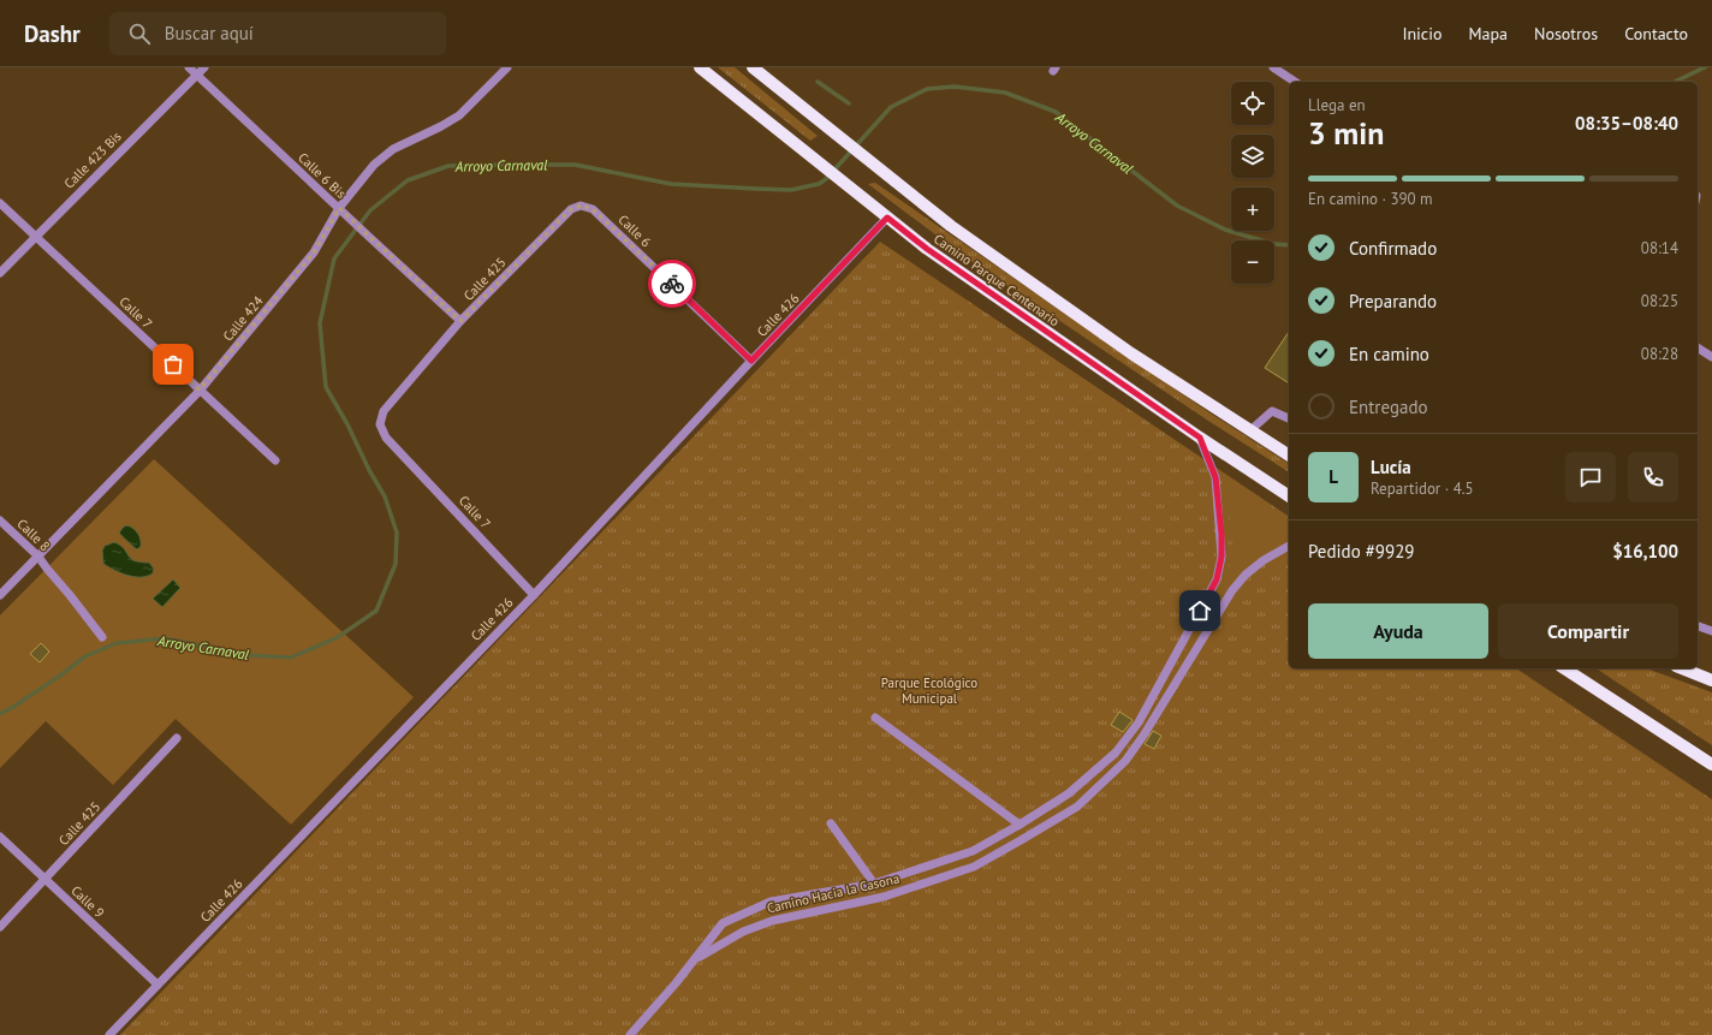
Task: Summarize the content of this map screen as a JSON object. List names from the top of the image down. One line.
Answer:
{"streets":{"main road":["Camino Parque Centenario"],"street":["Calle 423 Bis","Calle 6 Bis","Calle 6","Calle 425","Calle 7","Calle 426","Calle 424","Calle 8","Camino Hacia la Casona","Calle 9"]},"crossings":[["Calle 423 Bis","Calle 6 Bis"],["Calle 423 Bis","Calle 7"],["Calle 6 Bis","Calle 425"],["Calle 6 Bis","Calle 424"],["Calle 6","Calle 425"],["Calle 6","Calle 426"],["Calle 425","Calle 7"],["Calle 425","Calle 9"],["Camino Parque Centenario","Calle 426"],["Camino Parque Centenario","Camino Hacia la Casona"],["Calle 7","Calle 426"],["Calle 7","Calle 424"],["Calle 426","Calle 9"],["Calle 424","Calle 8"]],"water":["Arroyo Carnaval"],"parks":["Parque Ecológico Municipal"],"page":{"header":"Dashr","search":"Buscar aquí","nav":["Inicio","Mapa","Nosotros","Contacto"],"map_buttons":["+","−"],"heading":["3 min","Llega en","08:35–08:40"],"panel":["Lucía","Repartidor · 4.5","Pedido #9929","$16,100"],"bar":"En camino · 390 m","list":[["Confirmado","08:14"],["Preparando","08:25"],["En camino","08:28"],"Entregado"],"round":"L","buttons":["Ayuda","Compartir"]}}
